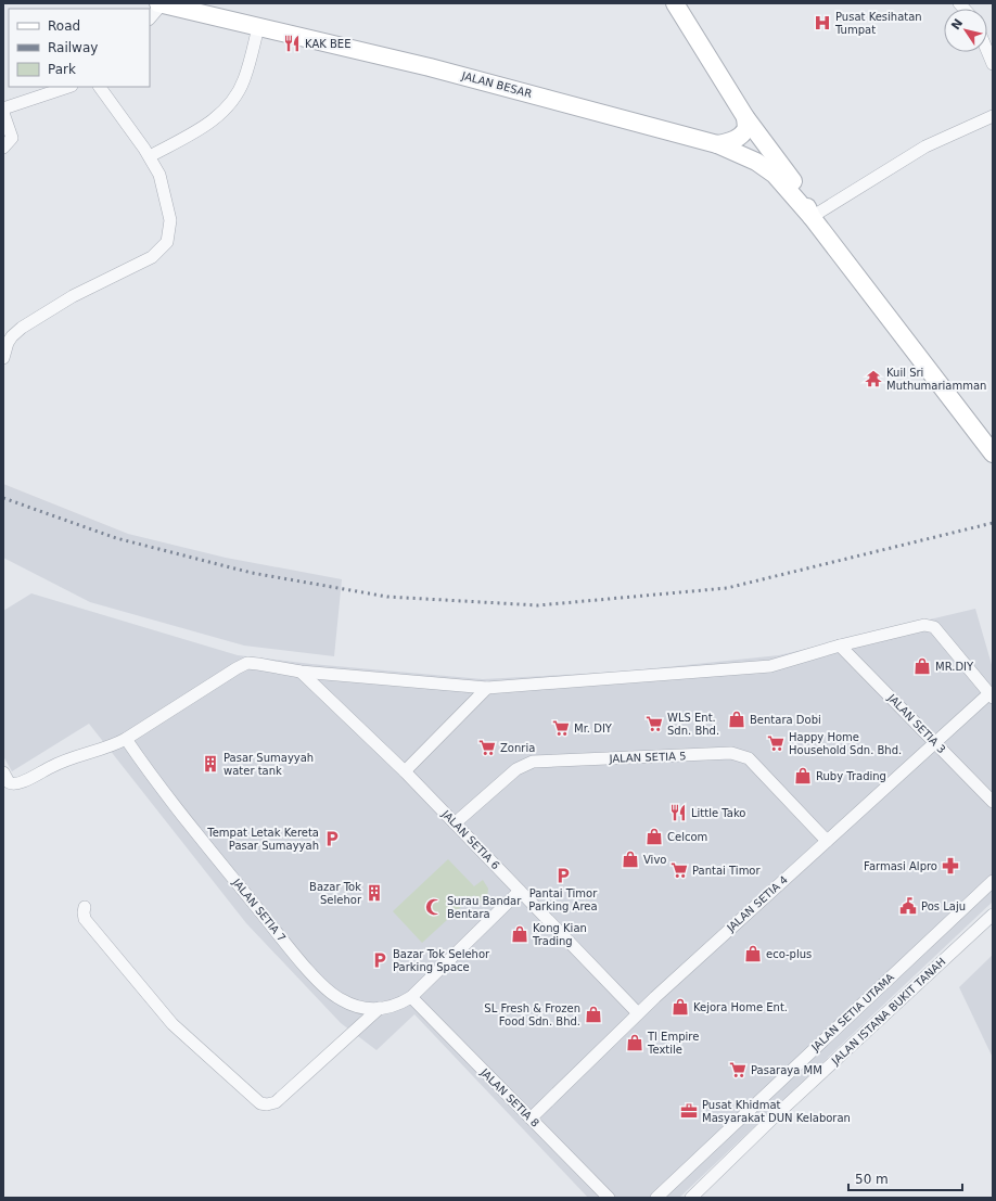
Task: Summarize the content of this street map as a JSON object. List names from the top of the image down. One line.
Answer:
{"streets":{"street":["JALAN BESAR","JALAN SETIA 3","JALAN SETIA 5","JALAN SETIA 6","JALAN SETIA 4","JALAN SETIA 7","JALAN ISTANA BUKIT TANAH","JALAN SETIA UTAMA","JALAN SETIA 8"]},"crossings":[["JALAN SETIA 3","JALAN SETIA 4"],["JALAN SETIA 5","JALAN SETIA 6"],["JALAN SETIA 5","JALAN SETIA 4"],["JALAN SETIA 6","JALAN SETIA 4"],["JALAN SETIA 6","JALAN SETIA 7"],["JALAN SETIA 4","JALAN SETIA 8"],["JALAN SETIA 7","JALAN SETIA 8"]],"places":{"hospital":["Pusat Kesihatan Tumpat"],"restaurant":["KAK BEE","Little Tako"],"temple":["Kuil Sri Muthumariamman"],"shop":["MR.DIY","Bentara Dobi","Ruby Trading","Celcom","Vivo","Kong Kian Trading","eco-plus","Kejora Home Ent.","SL Fresh & Frozen Food Sdn. Bhd.","Tl Empire Textile"],"supermarket":["WLS Ent. Sdn. Bhd.","Mr. DIY","Happy Home Household Sdn. Bhd.","Zonria","Pantai Timor","Pasaraya MM"],"building":["Pasar Sumayyah water tank","Bazar Tok Selehor"],"parking":["Tempat Letak Kereta Pasar Sumayyah","Pantai Timor Parking Area","Bazar Tok Selehor Parking Space"],"pharmacy":["Farmasi Alpro"],"public building":["Pos Laju"],"mosque":["Surau Bandar Bentara"],"office":["Pusat Khidmat Masyarakat DUN Kelaboran"]},"legend":["Road","Railway","Park"],"scale_bar":"50 m","north":"top left"}
